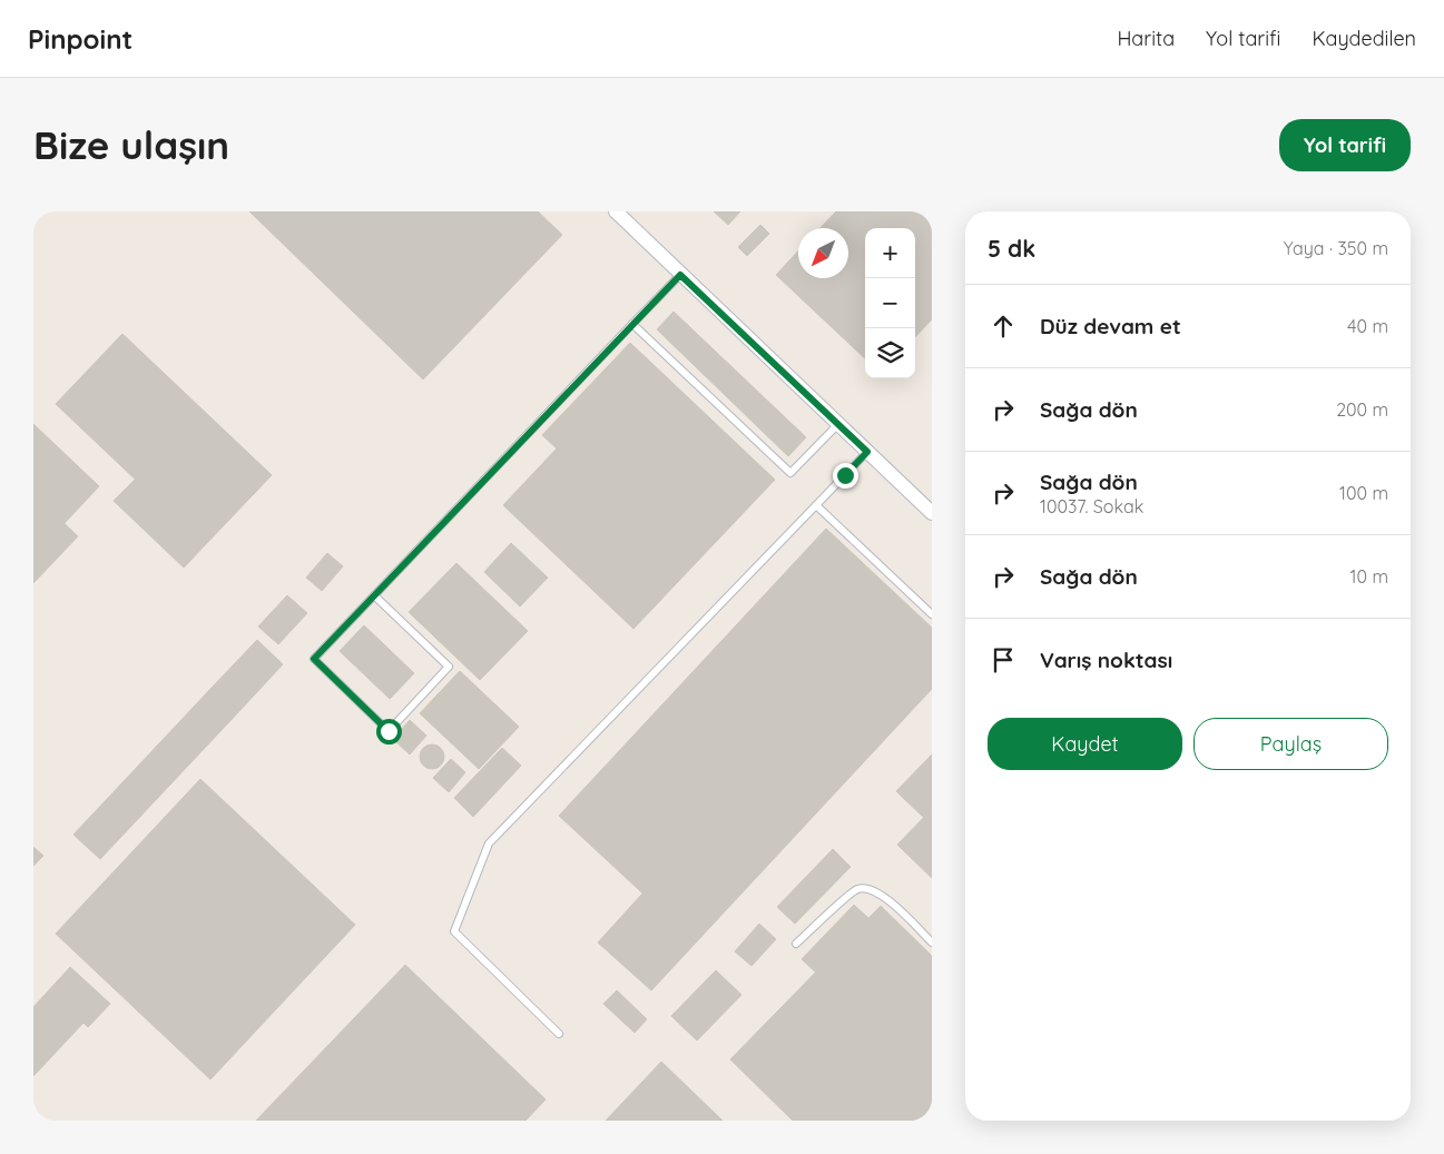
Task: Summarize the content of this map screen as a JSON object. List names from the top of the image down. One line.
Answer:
{"north":"bottom left","page":{"header":"Pinpoint","nav":["Harita","Yol tarifi","Kaydedilen"],"buttons":["Yol tarifi",["Kaydet","Paylaş"]],"title":"Bize ulaşın","heading":["5 dk","Yaya · 350 m"],"map_buttons":["+","−"],"list":[["Düz devam et","40 m"],["Sağa dön","200 m"],["Sağa dön","10037. Sokak","100 m"],["Sağa dön","10 m"],"Varış noktası"]}}
